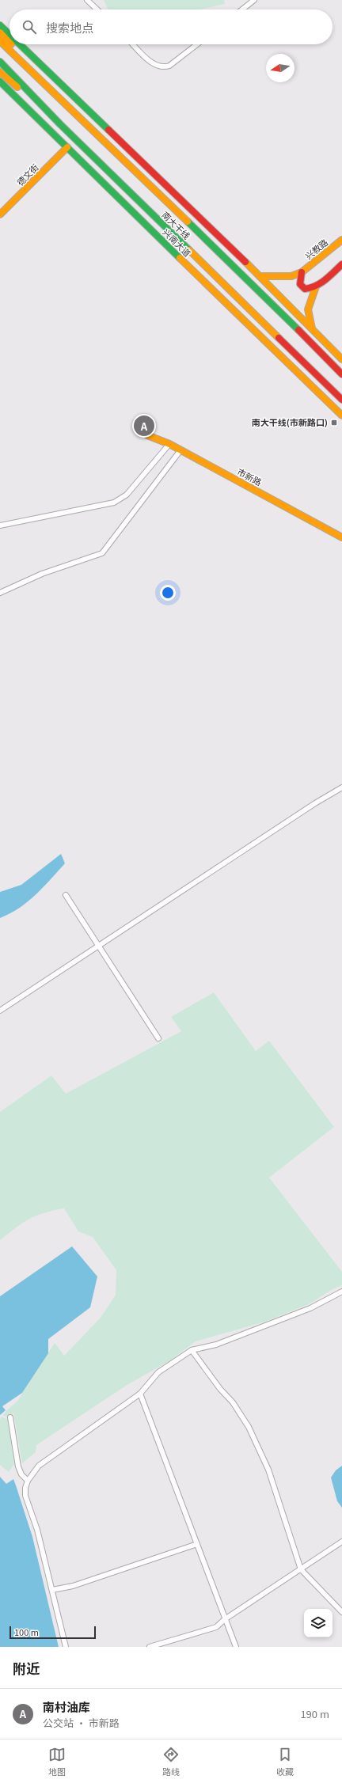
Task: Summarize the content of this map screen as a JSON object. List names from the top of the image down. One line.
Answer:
{"streets":{"main road":["德文街","南大干线","兴南大道","兴教路","市新路"]},"crossings":[["德文街","兴南大道"]],"places":{"transit":["南大干线(市新路口)"]},"scale_bar":"100 m","north":"left","page":{"search":"搜索地点","pins":"A","scale":"100 m","heading":"附近","list":[{"mark":"A","name":"南村油库","note":"公交站 · 市新路","value":"190 m"}],"nav":["地图","路线","收藏"]}}
